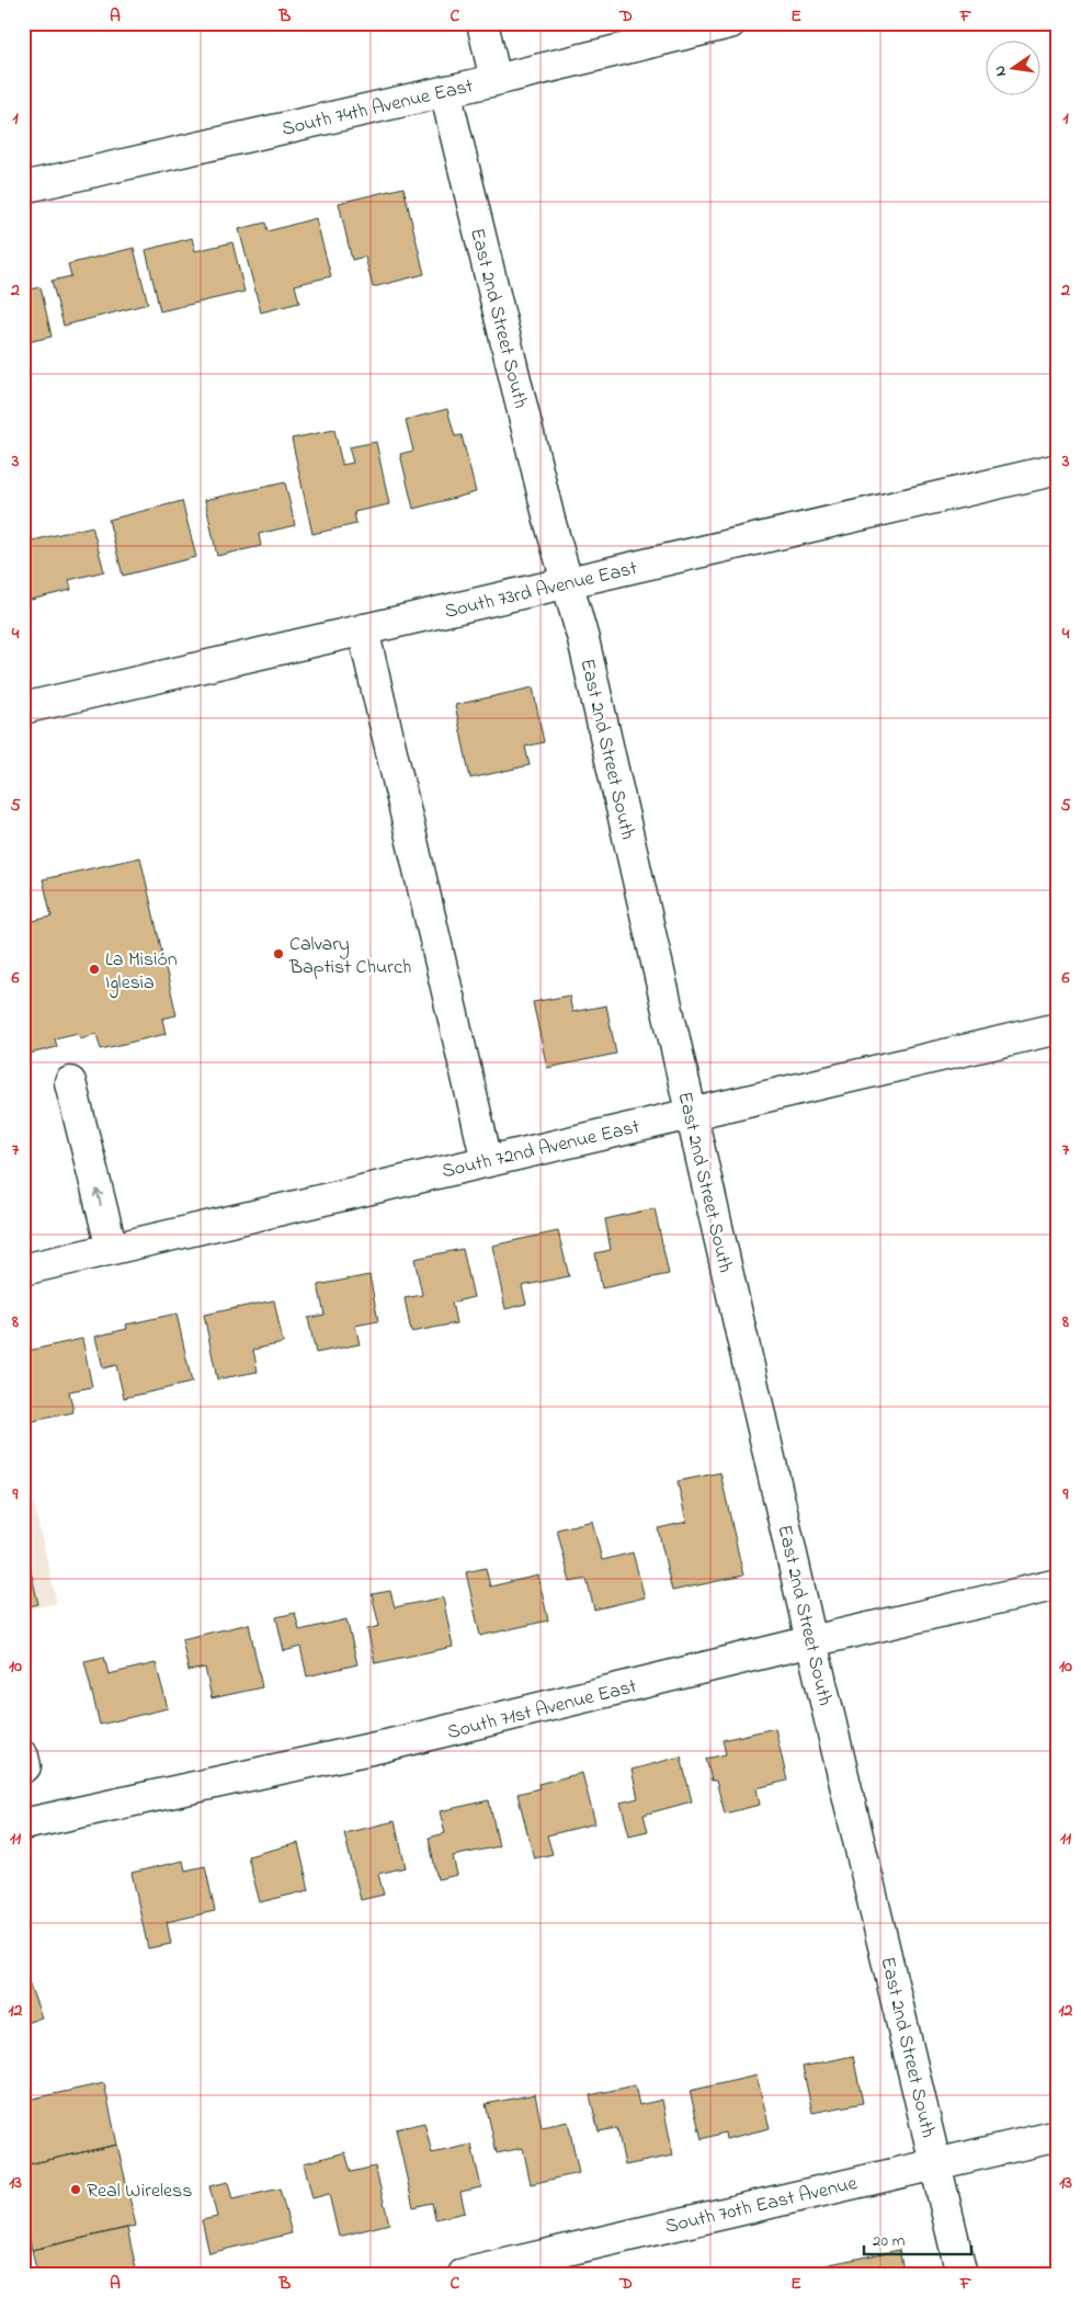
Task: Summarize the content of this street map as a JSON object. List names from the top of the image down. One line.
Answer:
{"streets":{"street":["South 74th Avenue East","East 2nd Street South","South 73rd Avenue East","South 72nd Avenue East","South 71st Avenue East","South 70th East Avenue"]},"crossings":[["South 74th Avenue East","East 2nd Street South"],["East 2nd Street South","South 73rd Avenue East"],["East 2nd Street South","South 72nd Avenue East"],["East 2nd Street South","South 71st Avenue East"],["East 2nd Street South","South 70th East Avenue"]],"places":["Calvary Baptist Church","La Misión Iglesia","Real Wireless"],"scale_bar":"20 m","north":"left","grid":{"columns":["A","B","C","D","E","F"],"rows":["1","2","3","4","5","6","7","8","9","10","11","12","13"]}}
